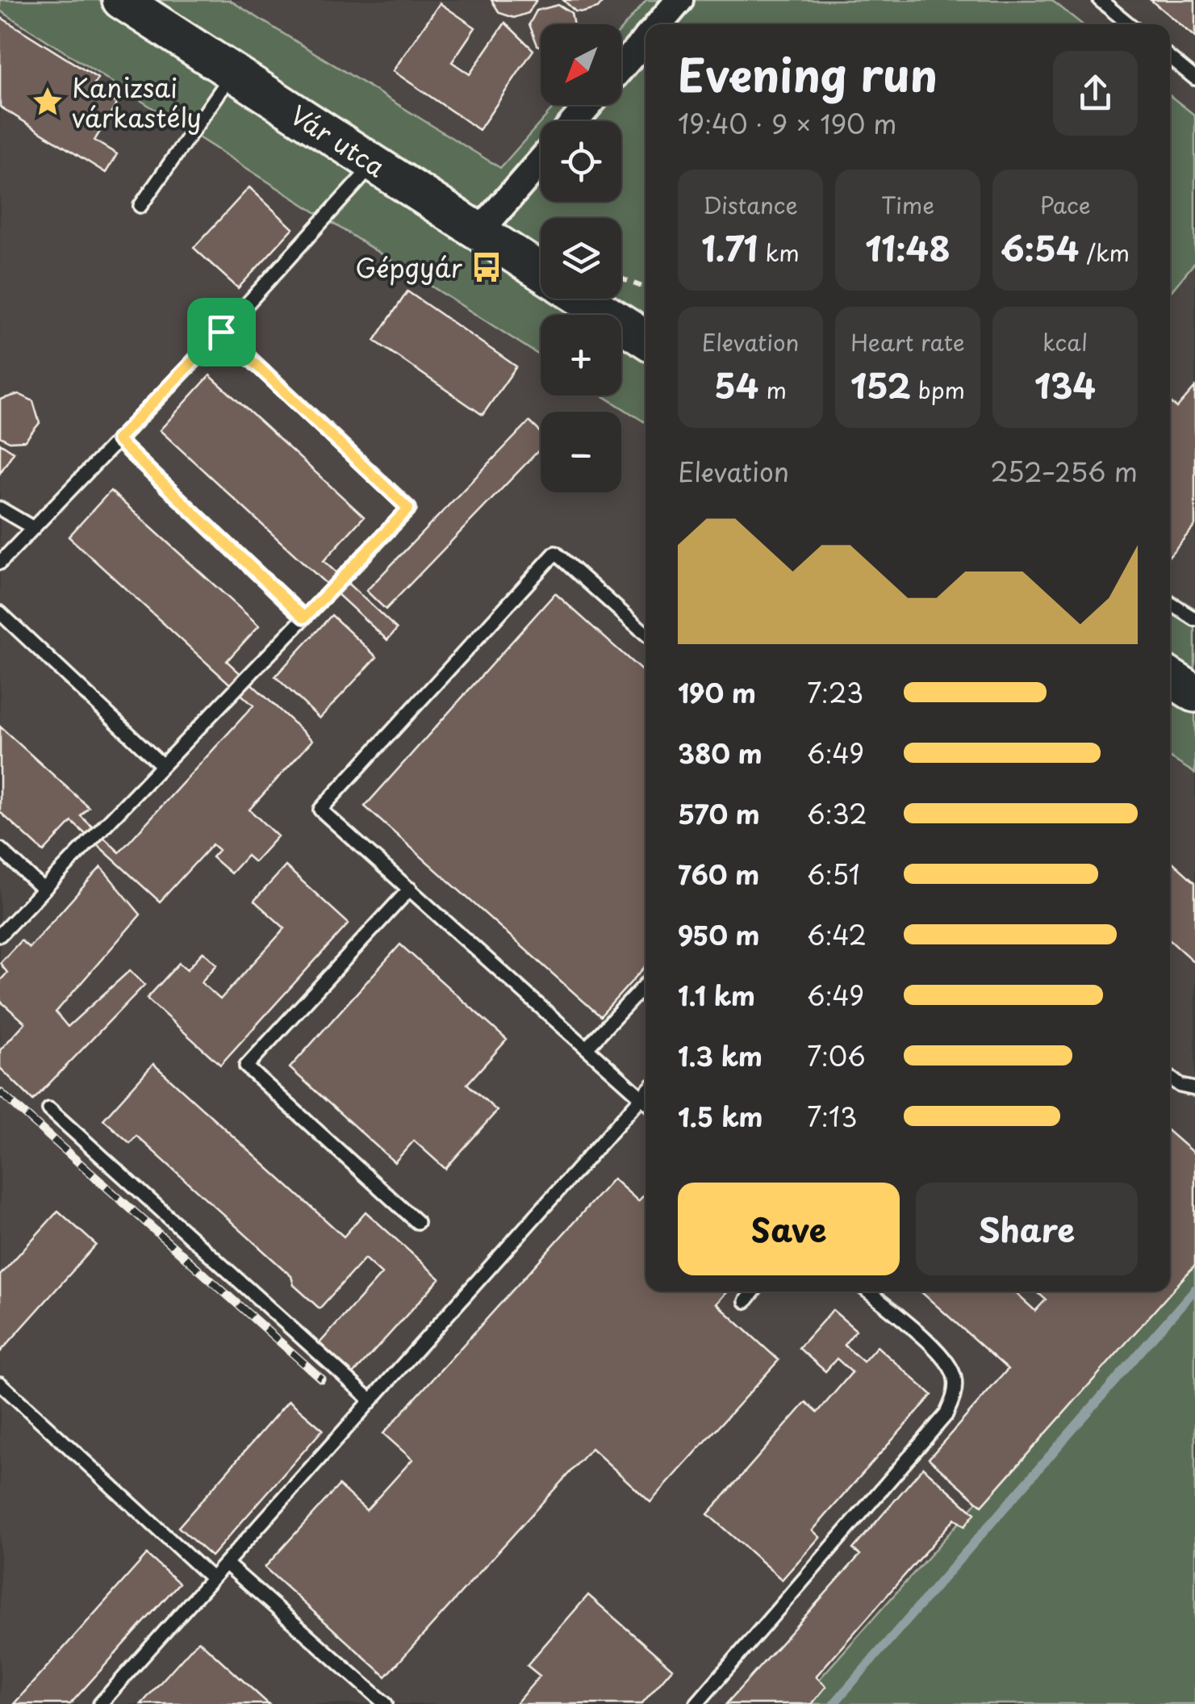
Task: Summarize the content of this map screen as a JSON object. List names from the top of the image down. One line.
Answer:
{"streets":{"main road":["Vár utca"]},"places":{"place":["Kanizsai várkastély"],"bus stop":["Gépgyár"]},"north":"bottom left","page":{"map_buttons":["+","−"],"heading":["Evening run","19:40 · 9 × 190 m"],"stats":[["Distance","1.71 km"],["Time","11:48"],["Pace","6:54 /km"],["Elevation","54 m"],["Heart rate","152 bpm"],["kcal","134"]],"chart":["Elevation","252–256 m"],"list":[{"name":"190 m","note":"7:23"},{"name":"380 m","note":"6:49"},{"name":"570 m","note":"6:32"},{"name":"760 m","note":"6:51"},{"name":"950 m","note":"6:42"},{"name":"1.1 km","note":"6:49"},{"name":"1.3 km","note":"7:06"},{"name":"1.5 km","note":"7:13"}],"buttons":["Save","Share"]}}
